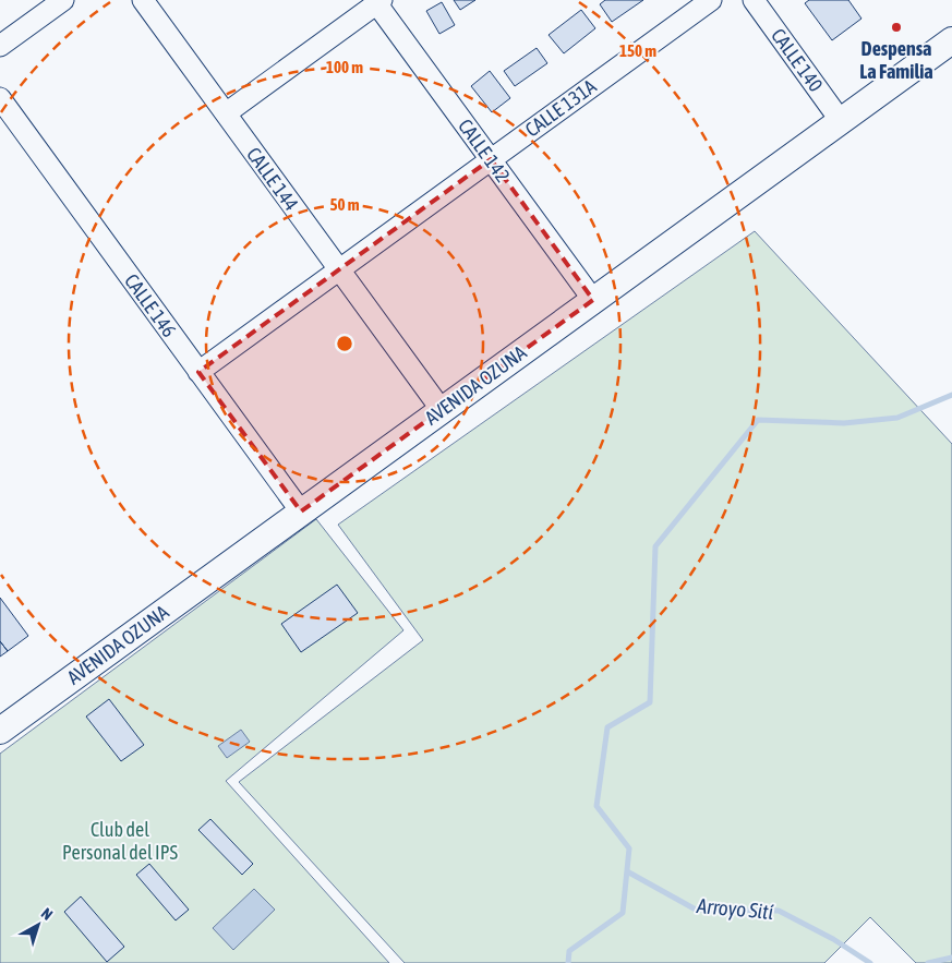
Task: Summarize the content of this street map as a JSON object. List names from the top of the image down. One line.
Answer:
{"streets":{"main road":["AVENIDA OZUNA"],"street":["CALLE 140","CALLE 131A","CALLE 142","CALLE 144","CALLE 146"]},"crossings":[["CALLE 140","AVENIDA OZUNA"],["CALLE 131A","CALLE 142"],["CALLE 131A","CALLE 144"],["CALLE 131A","CALLE 146"],["CALLE 142","AVENIDA OZUNA"],["CALLE 144","AVENIDA OZUNA"],["CALLE 146","AVENIDA OZUNA"]],"water":["Arroyo Sití"],"parks":["Club del Personal del IPS"],"places":["Despensa La Familia"],"north":"top right","rings":["150 m","100 m","50 m"]}
